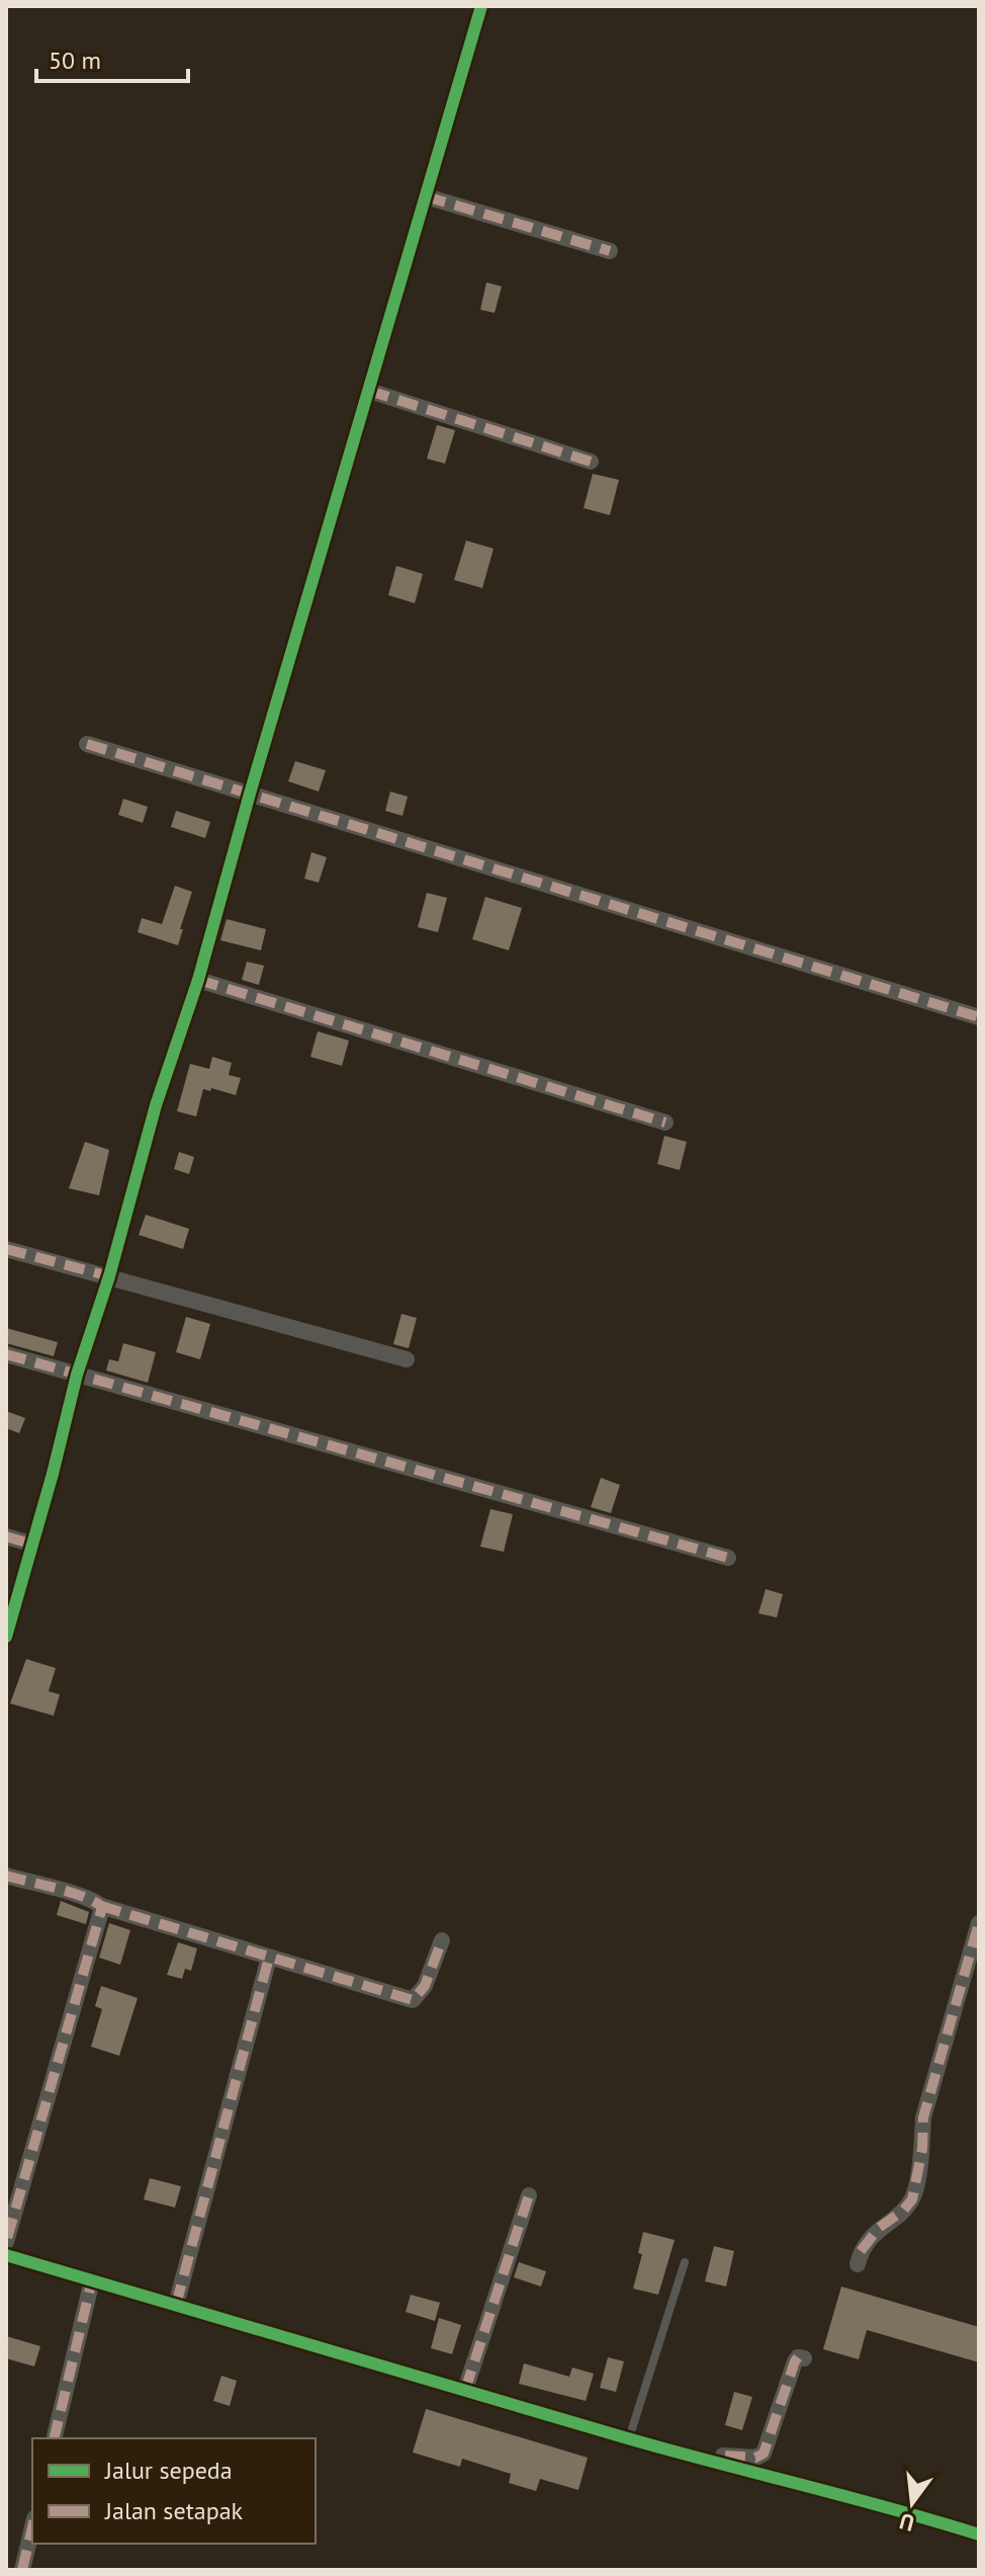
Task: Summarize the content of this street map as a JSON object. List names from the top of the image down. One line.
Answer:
{"legend":["Jalur sepeda","Jalan setapak"],"scale_bar":"50 m","north":"bottom"}
